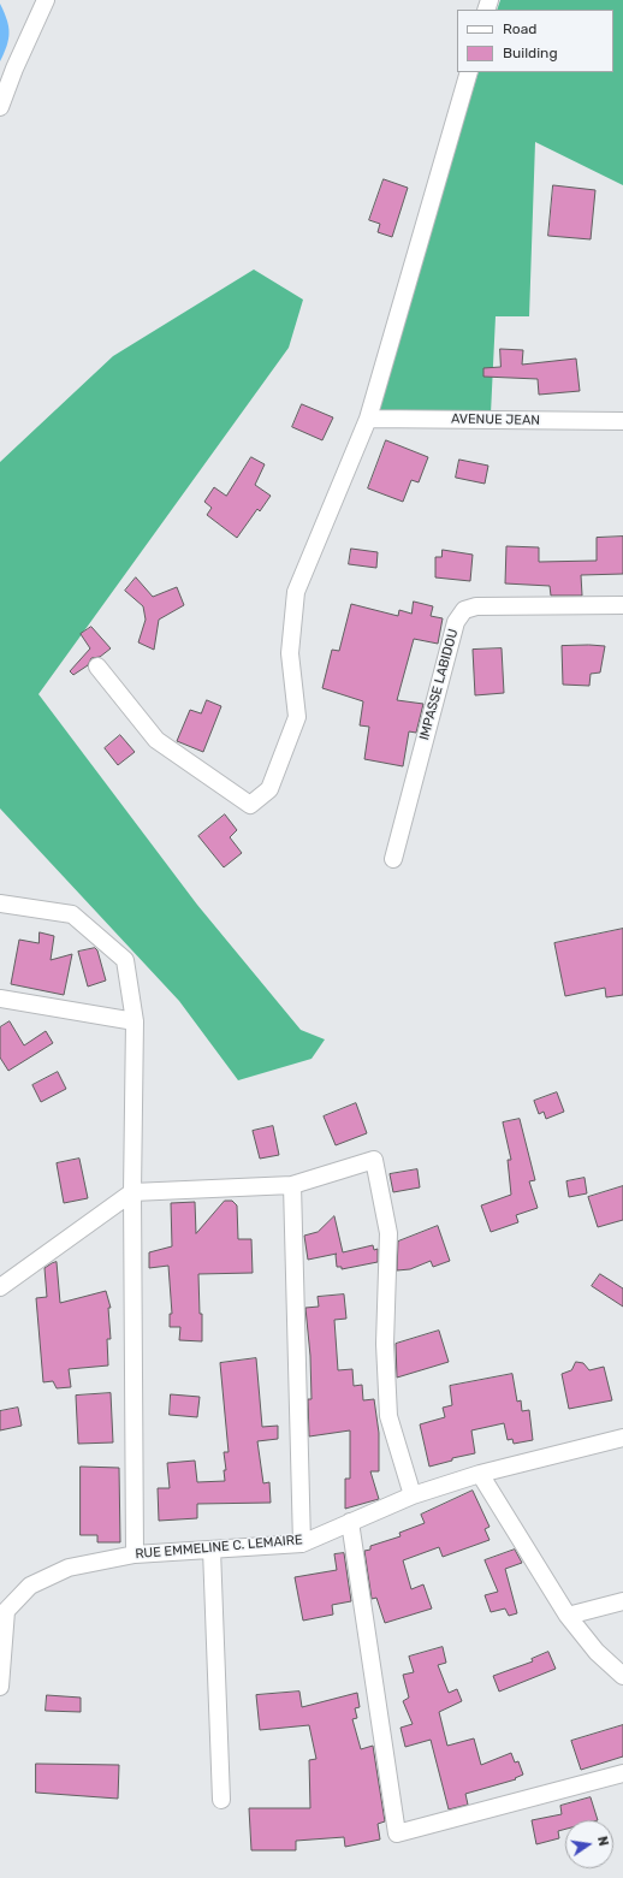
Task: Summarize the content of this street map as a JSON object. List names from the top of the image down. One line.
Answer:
{"streets":{"street":["AVENUE JEAN","IMPASSE LABIDOU","RUE EMMELINE C. LEMAIRE"]},"legend":["Road","Building"],"north":"right"}
